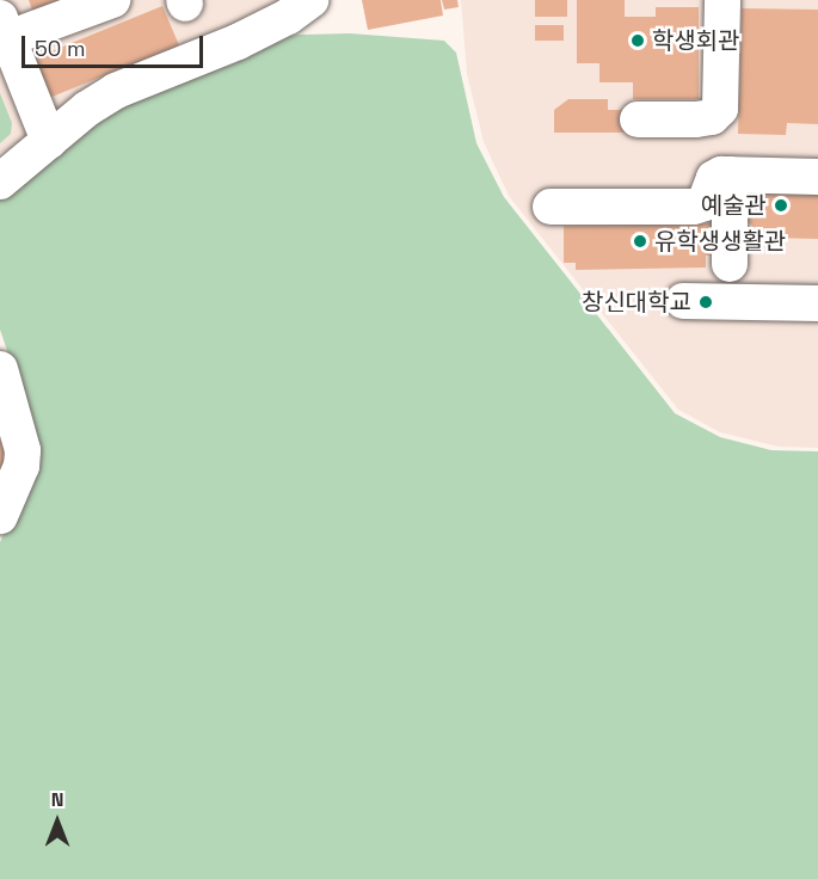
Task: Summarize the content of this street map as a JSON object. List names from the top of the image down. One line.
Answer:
{"places":["학생회관","예술관","유학생생활관","창신대학교"],"scale_bar":"50 m","north":"top"}
